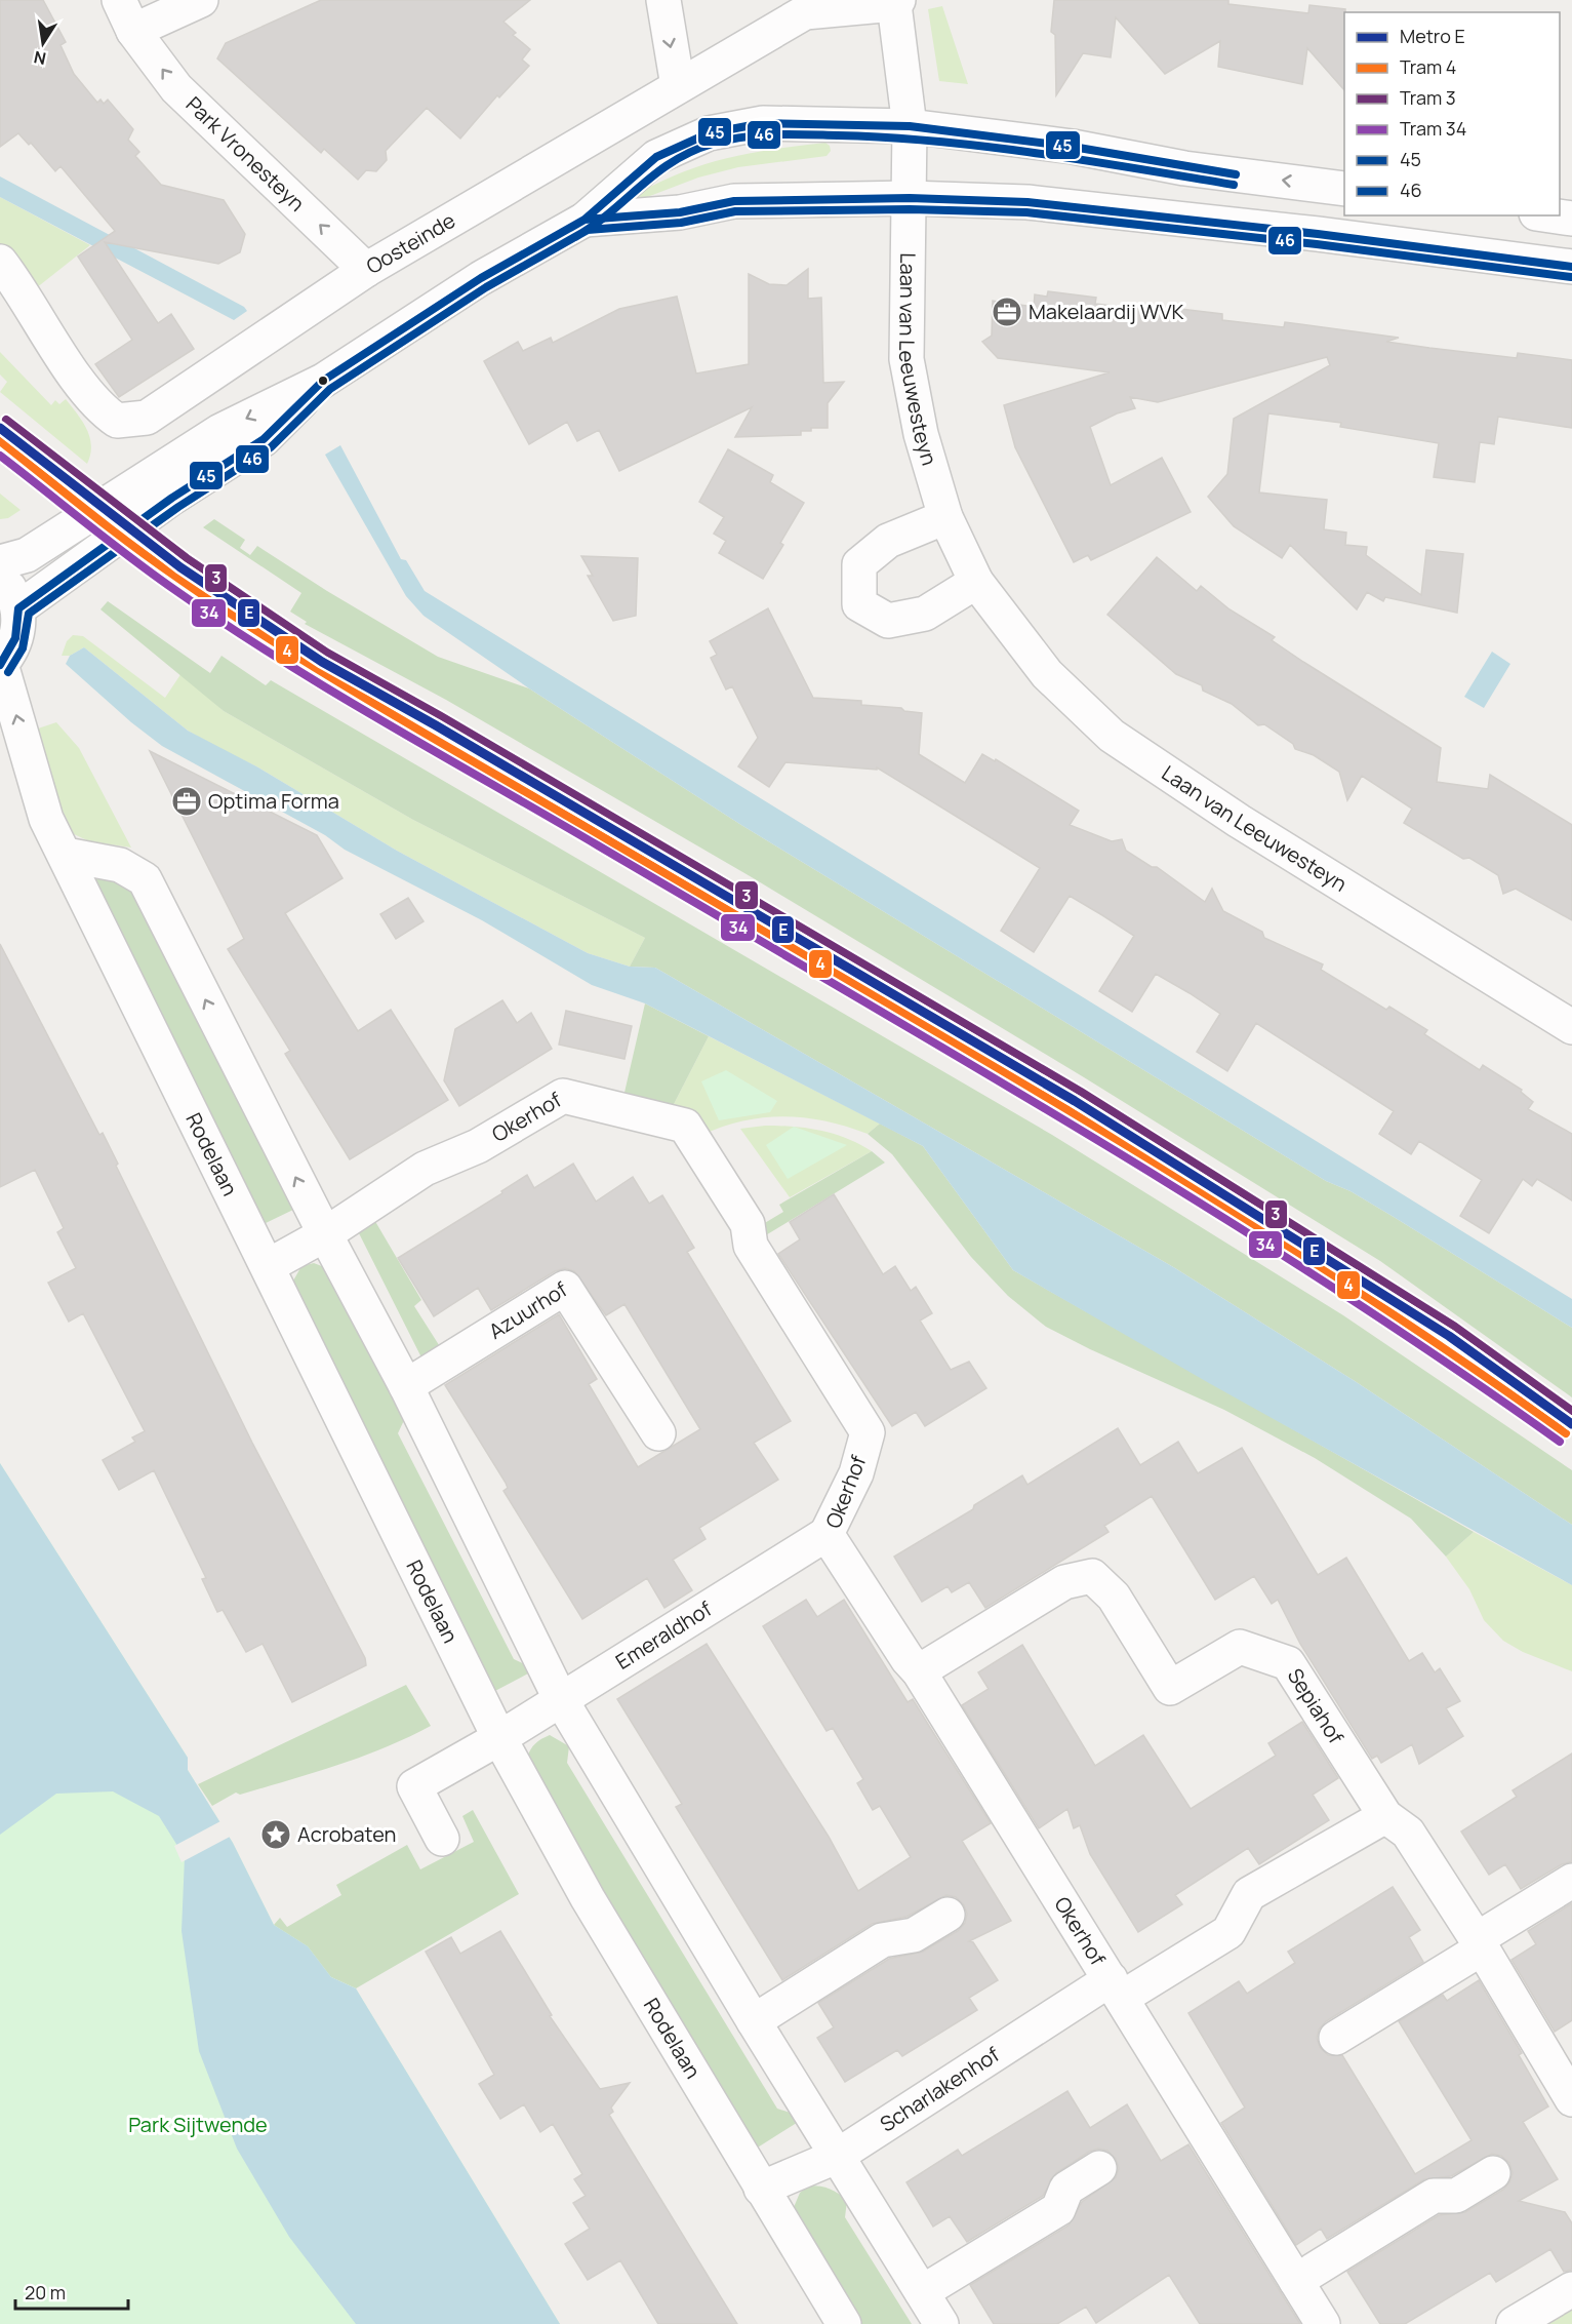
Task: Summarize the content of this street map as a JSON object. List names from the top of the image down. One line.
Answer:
{"streets":{"street":["Park Vronesteyn","Oosteinde","Laan van Leeuwesteyn","Okerhof","Rodelaan","Azuurhof","Emeraldhof","Sepiahof","Scharlakenhof"]},"crossings":[["Park Vronesteyn","Oosteinde"],["Oosteinde","Laan van Leeuwesteyn"],["Okerhof","Rodelaan"],["Okerhof","Emeraldhof"],["Okerhof","Sepiahof"],["Okerhof","Scharlakenhof"],["Rodelaan","Emeraldhof"],["Rodelaan","Scharlakenhof"],["Sepiahof","Scharlakenhof"]],"one_way":["Park Vronesteyn"],"parks":["Park Sijtwende"],"places":{"office":["Makelaardij WVK","Optima Forma"],"place":["Acrobaten"]},"lines":["transit line 45","transit line 46","tram line 3","metro line E","tram line 4","tram line 34"],"legend":["Metro E","Tram 4","Tram 3","Tram 34","45","46"],"scale_bar":"20 m","north":"bottom"}
